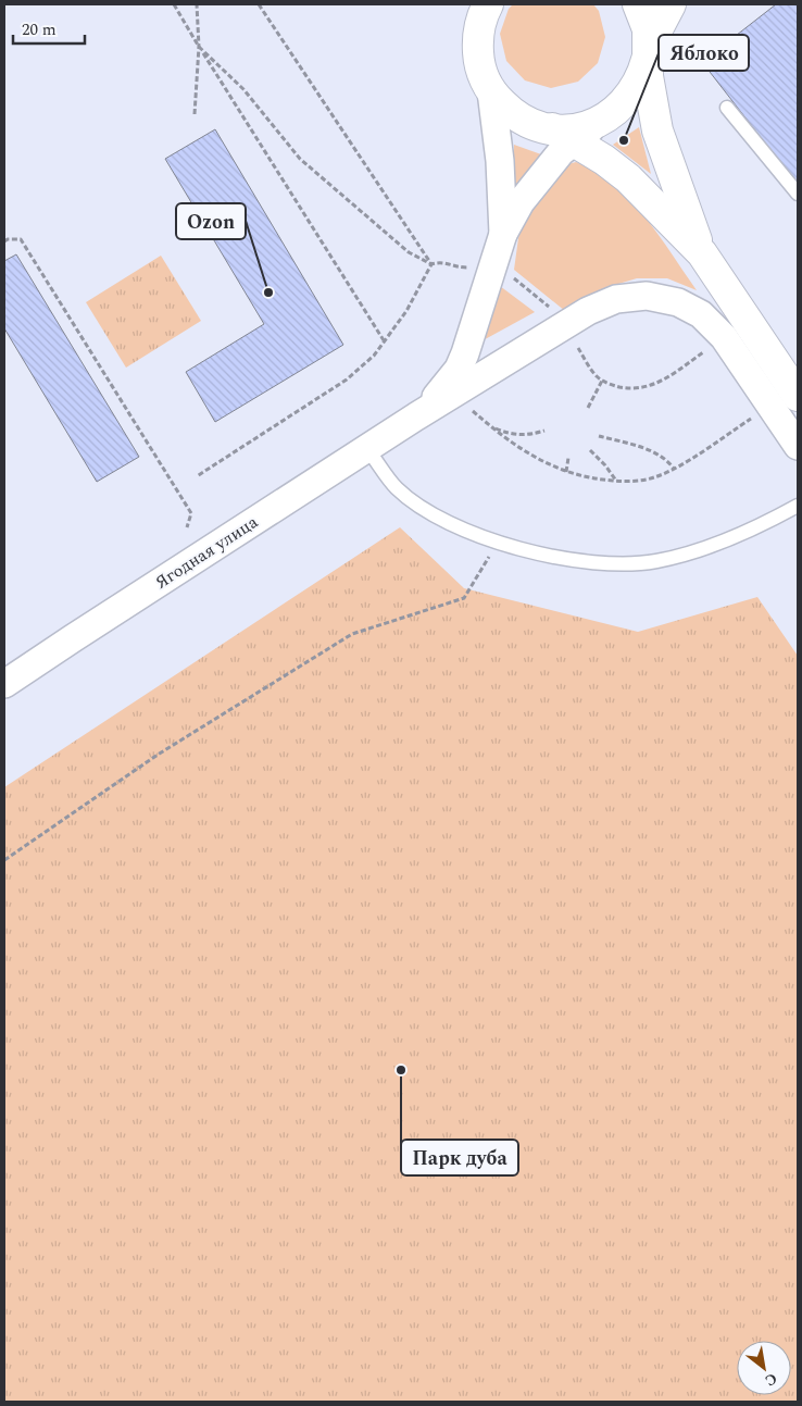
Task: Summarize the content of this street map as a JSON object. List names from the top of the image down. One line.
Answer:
{"streets":{"street":["Ягодная улица"]},"places":["Яблоко","Ozon","Парк дуба"],"scale_bar":"20 m","north":"bottom right"}
